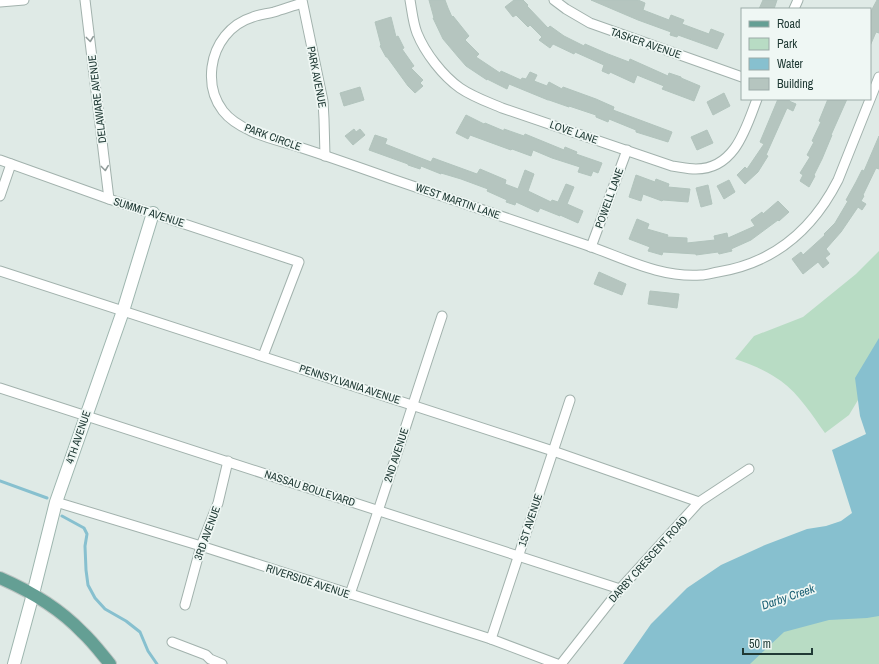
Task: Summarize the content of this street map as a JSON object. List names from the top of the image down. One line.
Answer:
{"streets":{"street":["TASKER AVENUE","PARK AVENUE","DELAWARE AVENUE","LOVE LANE","PARK CIRCLE","POWELL LANE","WEST MARTIN LANE","SUMMIT AVENUE","PENNSYLVANIA AVENUE","4TH AVENUE","2ND AVENUE","NASSAU BOULEVARD","1ST AVENUE","3RD AVENUE","DARBY CRESCENT ROAD","RIVERSIDE AVENUE"]},"crossings":[["PARK AVENUE","PARK CIRCLE"],["PARK AVENUE","WEST MARTIN LANE"],["DELAWARE AVENUE","SUMMIT AVENUE"],["LOVE LANE","POWELL LANE"],["PARK CIRCLE","WEST MARTIN LANE"],["POWELL LANE","WEST MARTIN LANE"],["SUMMIT AVENUE","PENNSYLVANIA AVENUE"],["SUMMIT AVENUE","4TH AVENUE"],["PENNSYLVANIA AVENUE","4TH AVENUE"],["PENNSYLVANIA AVENUE","2ND AVENUE"],["PENNSYLVANIA AVENUE","1ST AVENUE"],["PENNSYLVANIA AVENUE","DARBY CRESCENT ROAD"],["4TH AVENUE","NASSAU BOULEVARD"],["4TH AVENUE","RIVERSIDE AVENUE"],["2ND AVENUE","NASSAU BOULEVARD"],["2ND AVENUE","RIVERSIDE AVENUE"],["NASSAU BOULEVARD","1ST AVENUE"],["NASSAU BOULEVARD","3RD AVENUE"],["NASSAU BOULEVARD","DARBY CRESCENT ROAD"],["1ST AVENUE","RIVERSIDE AVENUE"],["3RD AVENUE","RIVERSIDE AVENUE"]],"one_way":["DELAWARE AVENUE"],"water":["Darby Creek"],"legend":["Road","Park","Water","Building"],"scale_bar":"50 m"}
